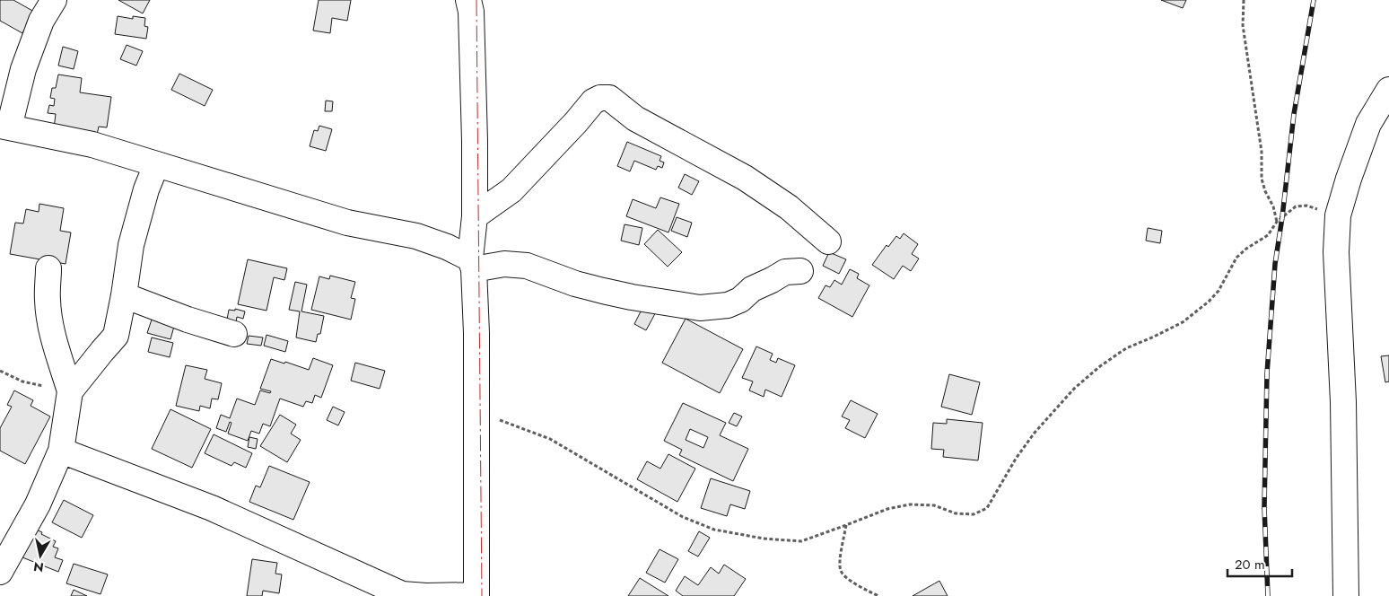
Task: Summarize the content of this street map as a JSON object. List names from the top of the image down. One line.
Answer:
{"scale_bar":"20 m","north":"bottom"}
